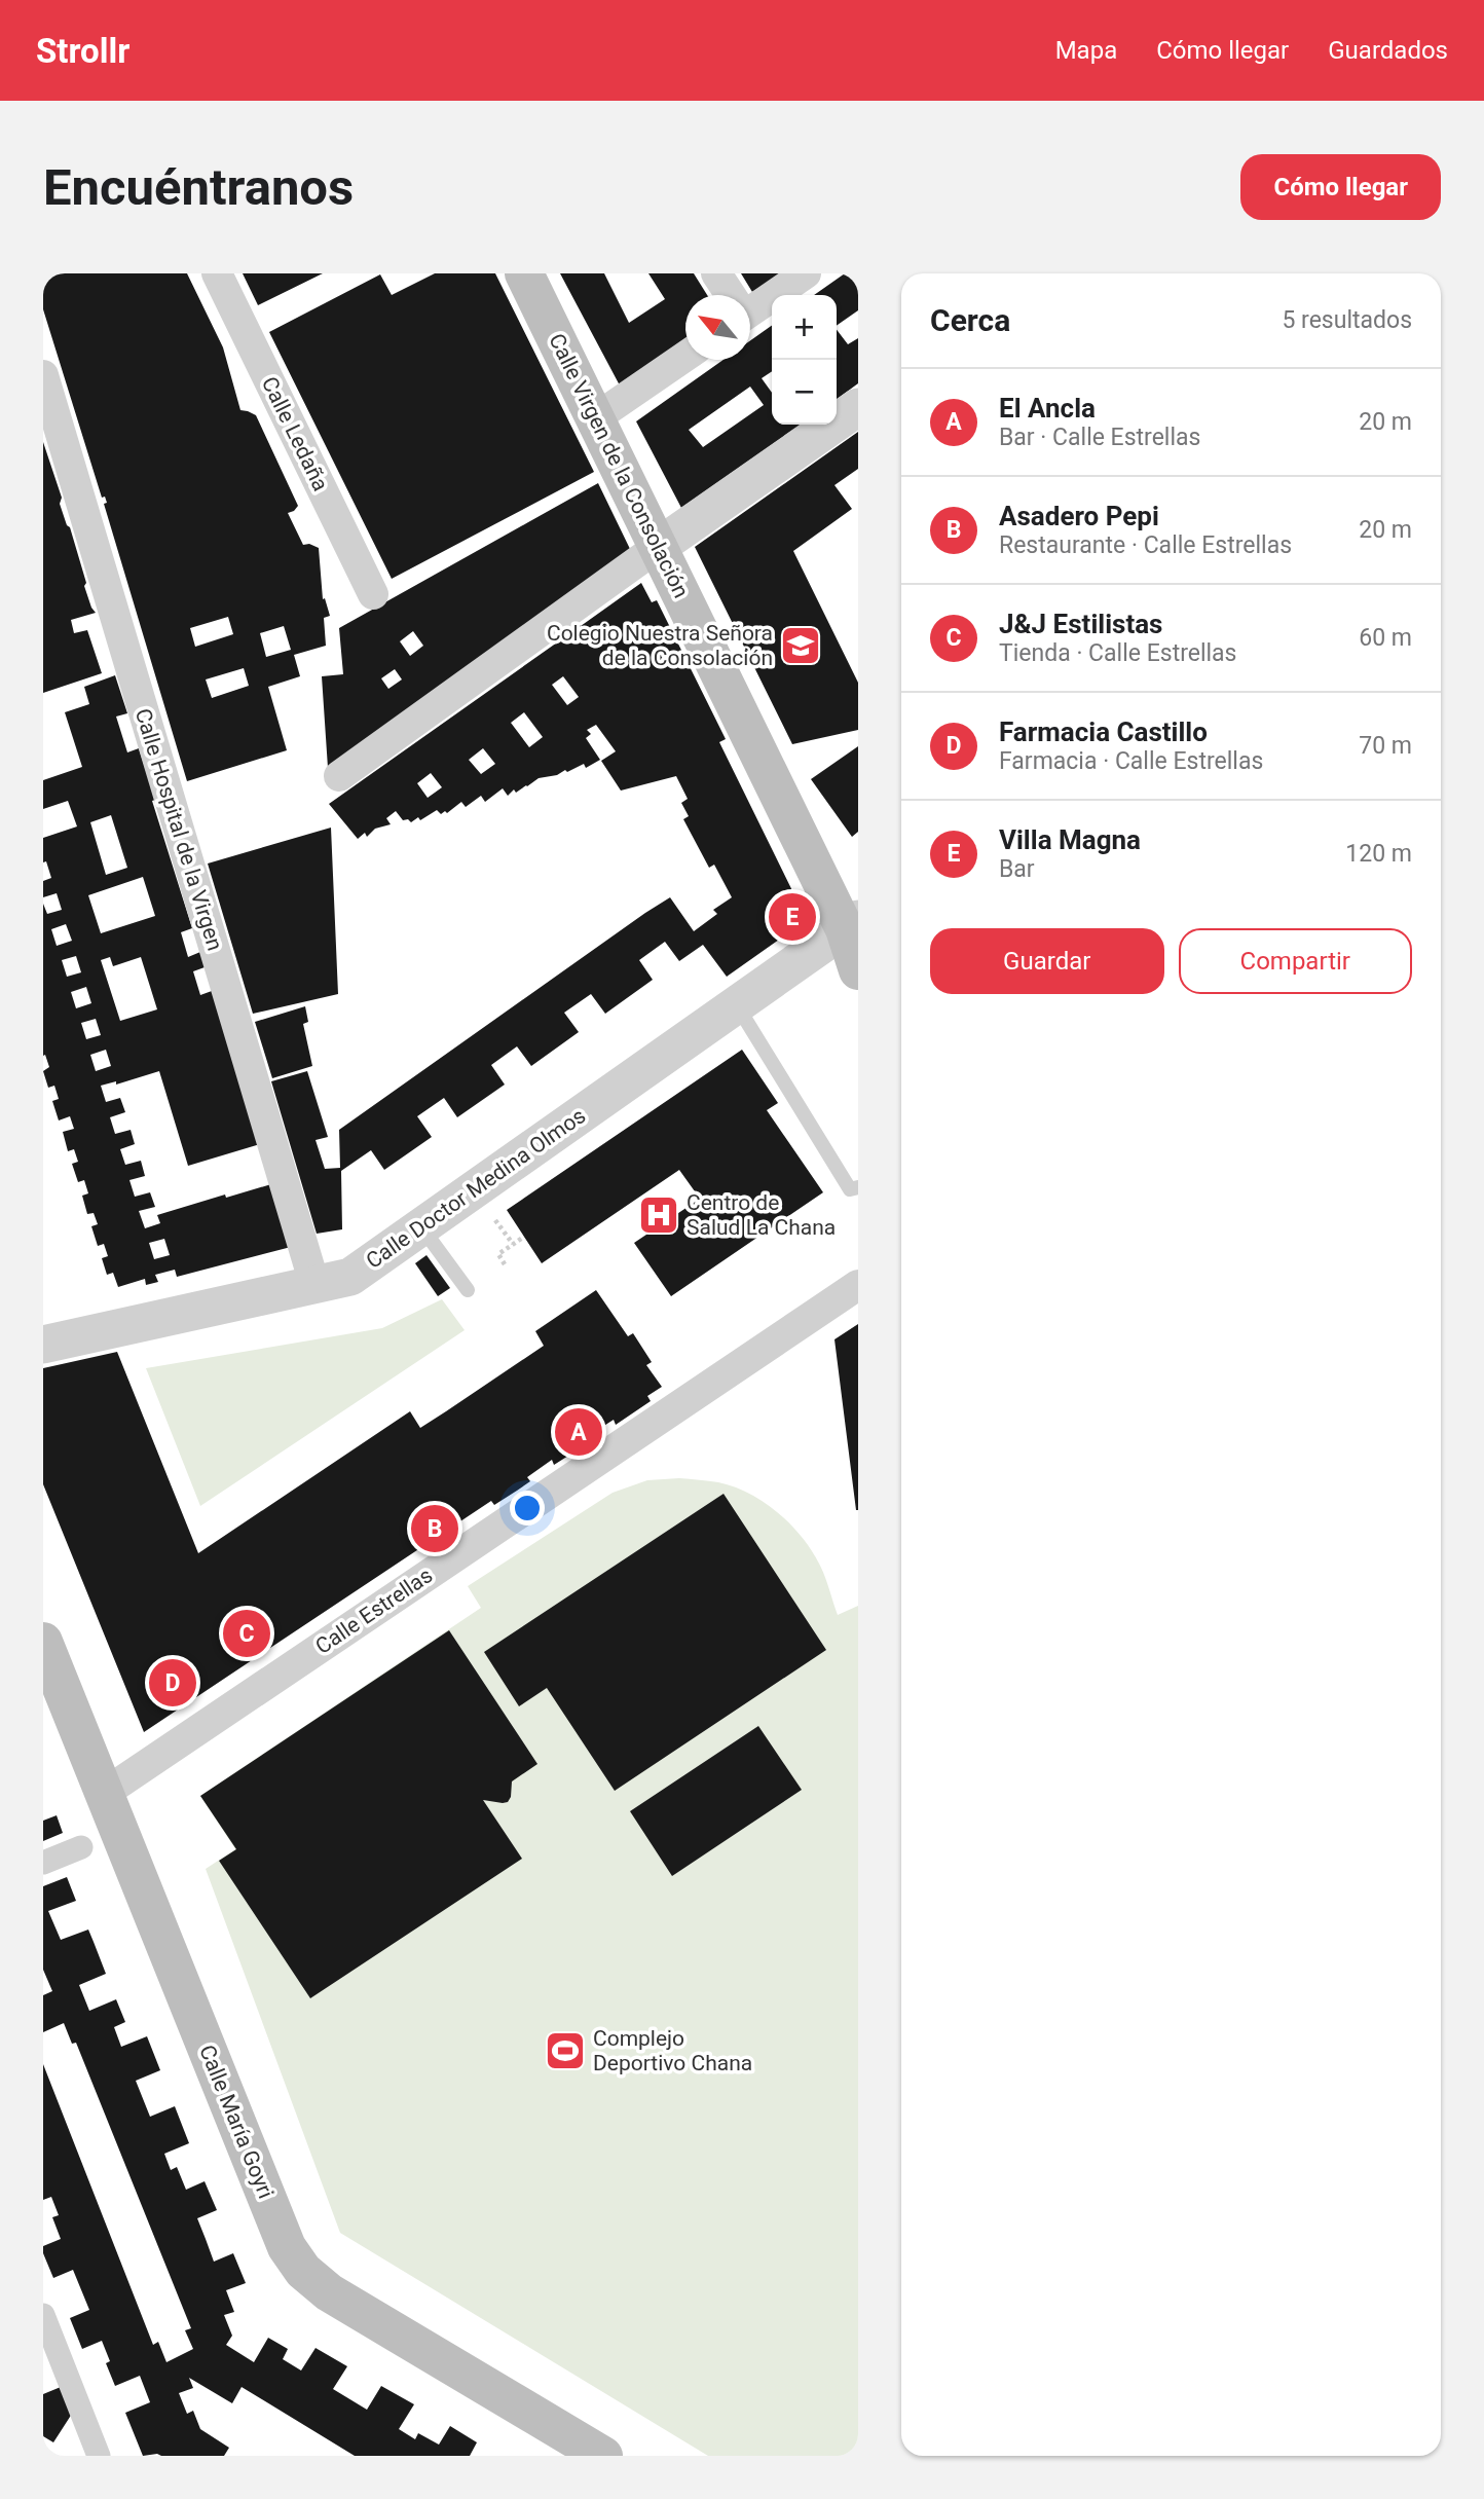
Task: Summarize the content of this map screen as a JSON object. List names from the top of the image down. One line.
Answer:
{"streets":{"main road":["Calle Virgen de la Consolación","Calle María Goyri"],"street":["Calle Ledaña","Calle Hospital de la Virgen","Calle Doctor Medina Olmos","Calle Estrellas"]},"crossings":[["Calle Virgen de la Consolación","Calle Doctor Medina Olmos"],["Calle Hospital de la Virgen","Calle Doctor Medina Olmos"],["Calle Estrellas","Calle María Goyri"]],"places":{"school or university":["Colegio Nuestra Señora de la Consolación"],"hospital":["Centro de Salud La Chana"],"sports":["Complejo Deportivo Chana"]},"north":"top left","page":{"header":"Strollr","nav":["Mapa","Cómo llegar","Guardados"],"buttons":["Cómo llegar",["Guardar","Compartir"]],"title":"Encuéntranos","heading":["Cerca","5 resultados"],"map_buttons":["+","−"],"list":[{"mark":"A","name":"El Ancla","note":"Bar · Calle Estrellas","value":"20 m"},{"mark":"B","name":"Asadero Pepi","note":"Restaurante · Calle Estrellas","value":"20 m"},{"mark":"C","name":"J&J Estilistas","note":"Tienda · Calle Estrellas","value":"60 m"},{"mark":"D","name":"Farmacia Castillo","note":"Farmacia · Calle Estrellas","value":"70 m"},{"mark":"E","name":"Villa Magna","note":"Bar","value":"120 m"}],"pins":["E","A","B","C","D"]}}
